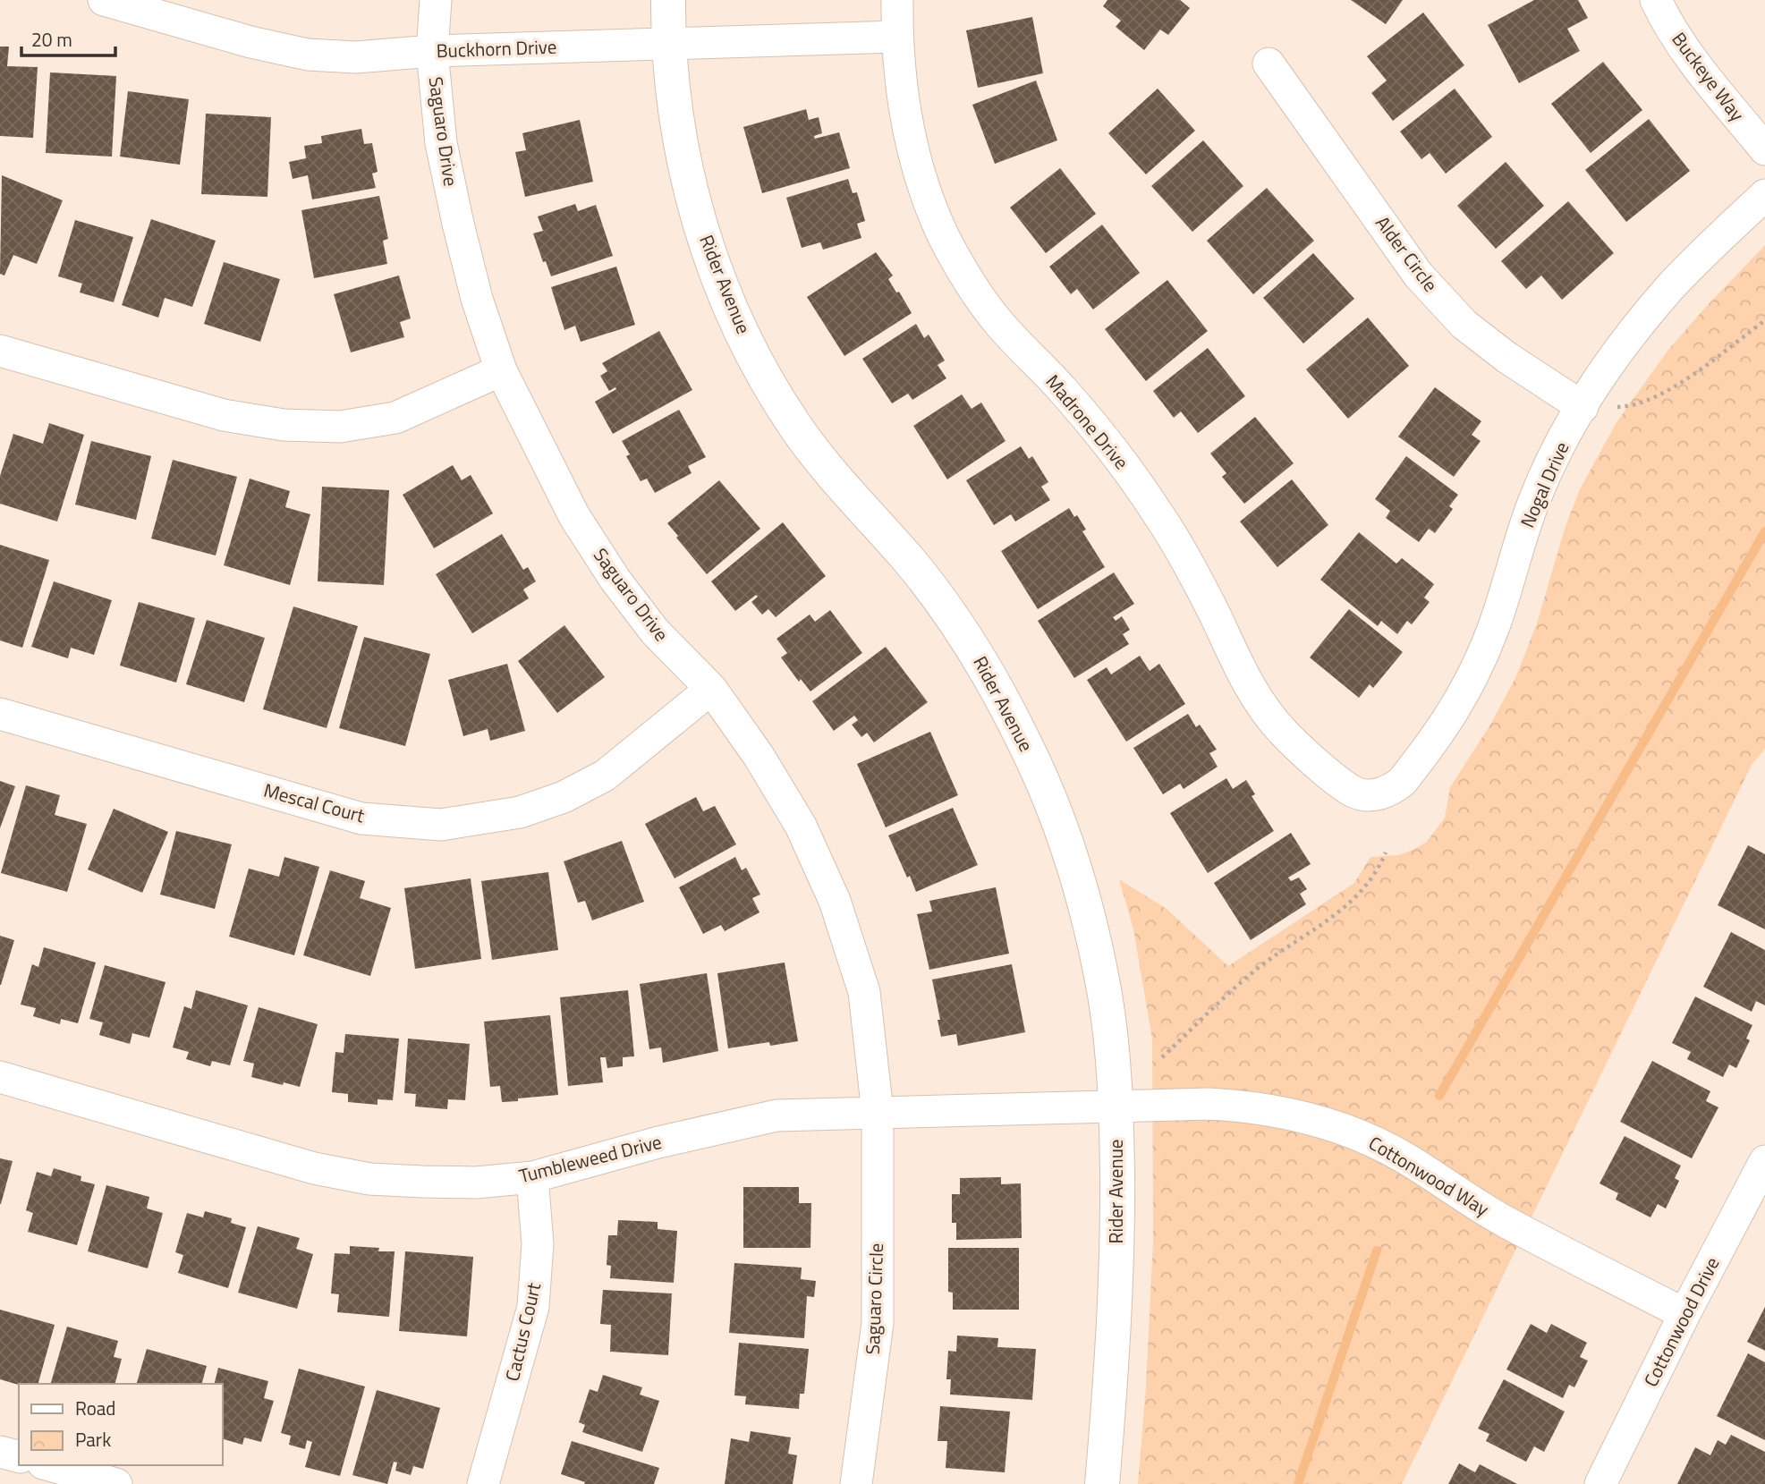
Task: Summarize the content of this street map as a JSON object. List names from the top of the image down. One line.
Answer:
{"streets":{"street":["Buckhorn Drive","Buckeye Way","Saguaro Drive","Alder Circle","Rider Avenue","Madrone Drive","Nogal Drive","Mescal Court","Tumbleweed Drive","Cottonwood Way","Saguaro Circle","Cottonwood Drive","Cactus Court"]},"crossings":[["Buckhorn Drive","Saguaro Drive"],["Buckhorn Drive","Rider Avenue"],["Buckhorn Drive","Madrone Drive"],["Saguaro Drive","Mescal Court"],["Saguaro Drive","Tumbleweed Drive"],["Saguaro Drive","Saguaro Circle"],["Alder Circle","Nogal Drive"],["Rider Avenue","Tumbleweed Drive"],["Rider Avenue","Cottonwood Way"],["Madrone Drive","Nogal Drive"],["Tumbleweed Drive","Cottonwood Way"],["Tumbleweed Drive","Saguaro Circle"],["Tumbleweed Drive","Cactus Court"],["Cottonwood Way","Cottonwood Drive"]],"legend":["Road","Park"],"scale_bar":"20 m"}
